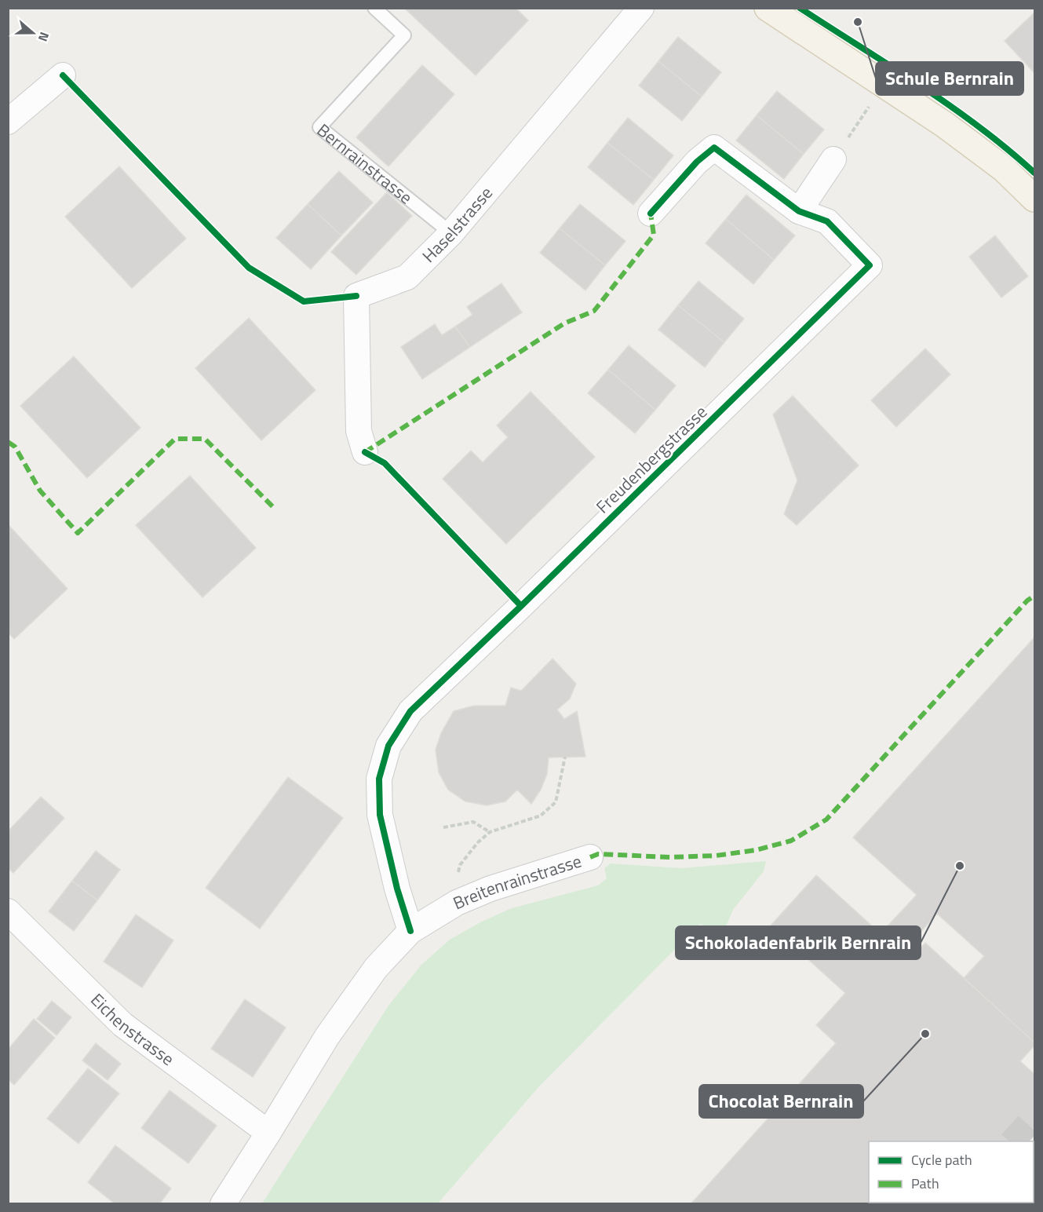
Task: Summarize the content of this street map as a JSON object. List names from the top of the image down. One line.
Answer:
{"streets":{"street":["Haselstrasse","Freudenbergstrasse","Breitenrainstrasse","Eichenstrasse"],"lane":["Bernrainstrasse"]},"crossings":[["Bernrainstrasse","Haselstrasse"],["Freudenbergstrasse","Breitenrainstrasse"],["Breitenrainstrasse","Eichenstrasse"]],"places":["Schule Bernrain","Schokoladenfabrik Bernrain","Chocolat Bernrain"],"legend":["Cycle path","Path"],"north":"right"}
